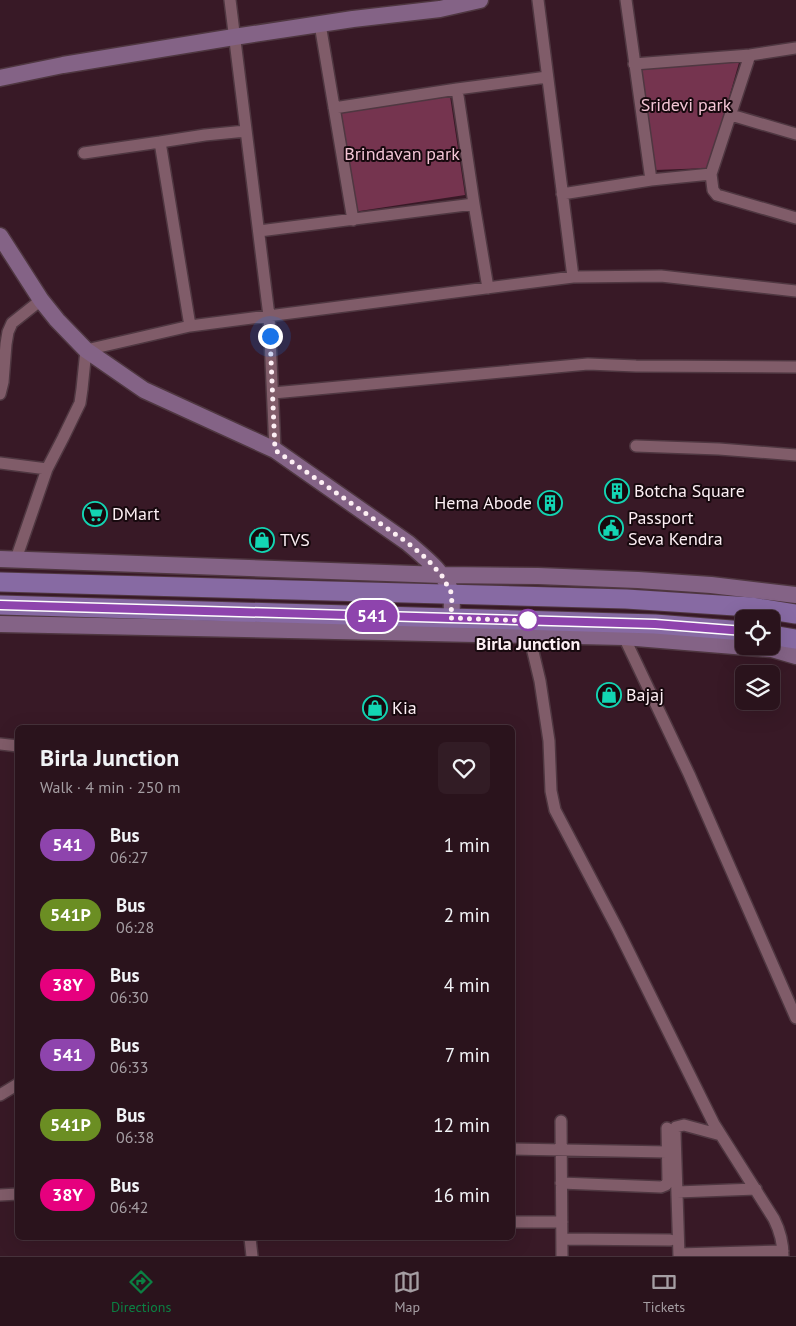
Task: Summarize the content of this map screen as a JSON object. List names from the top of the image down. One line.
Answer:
{"parks":["Sridevi park","Brindavan park"],"places":{"building":["Botcha Square","Hema Abode"],"supermarket":["DMart"],"public building":["Passport Seva Kendra"],"shop":["TVS","Bajaj","Kia"],"other":["Birla Junction"]},"lines":["bus line 541"],"page":{"on_map":"541","heading":["Birla Junction","Walk · 4 min · 250 m"],"list":[{"mark":"541","name":"Bus","note":"06:27","value":"1 min"},{"mark":"541P","name":"Bus","note":"06:28","value":"2 min"},{"mark":"38Y","name":"Bus","note":"06:30","value":"4 min"},{"mark":"541","name":"Bus","note":"06:33","value":"7 min"},{"mark":"541P","name":"Bus","note":"06:38","value":"12 min"},{"mark":"38Y","name":"Bus","note":"06:42","value":"16 min"}],"tabs":["Directions","Map","Tickets"]}}
